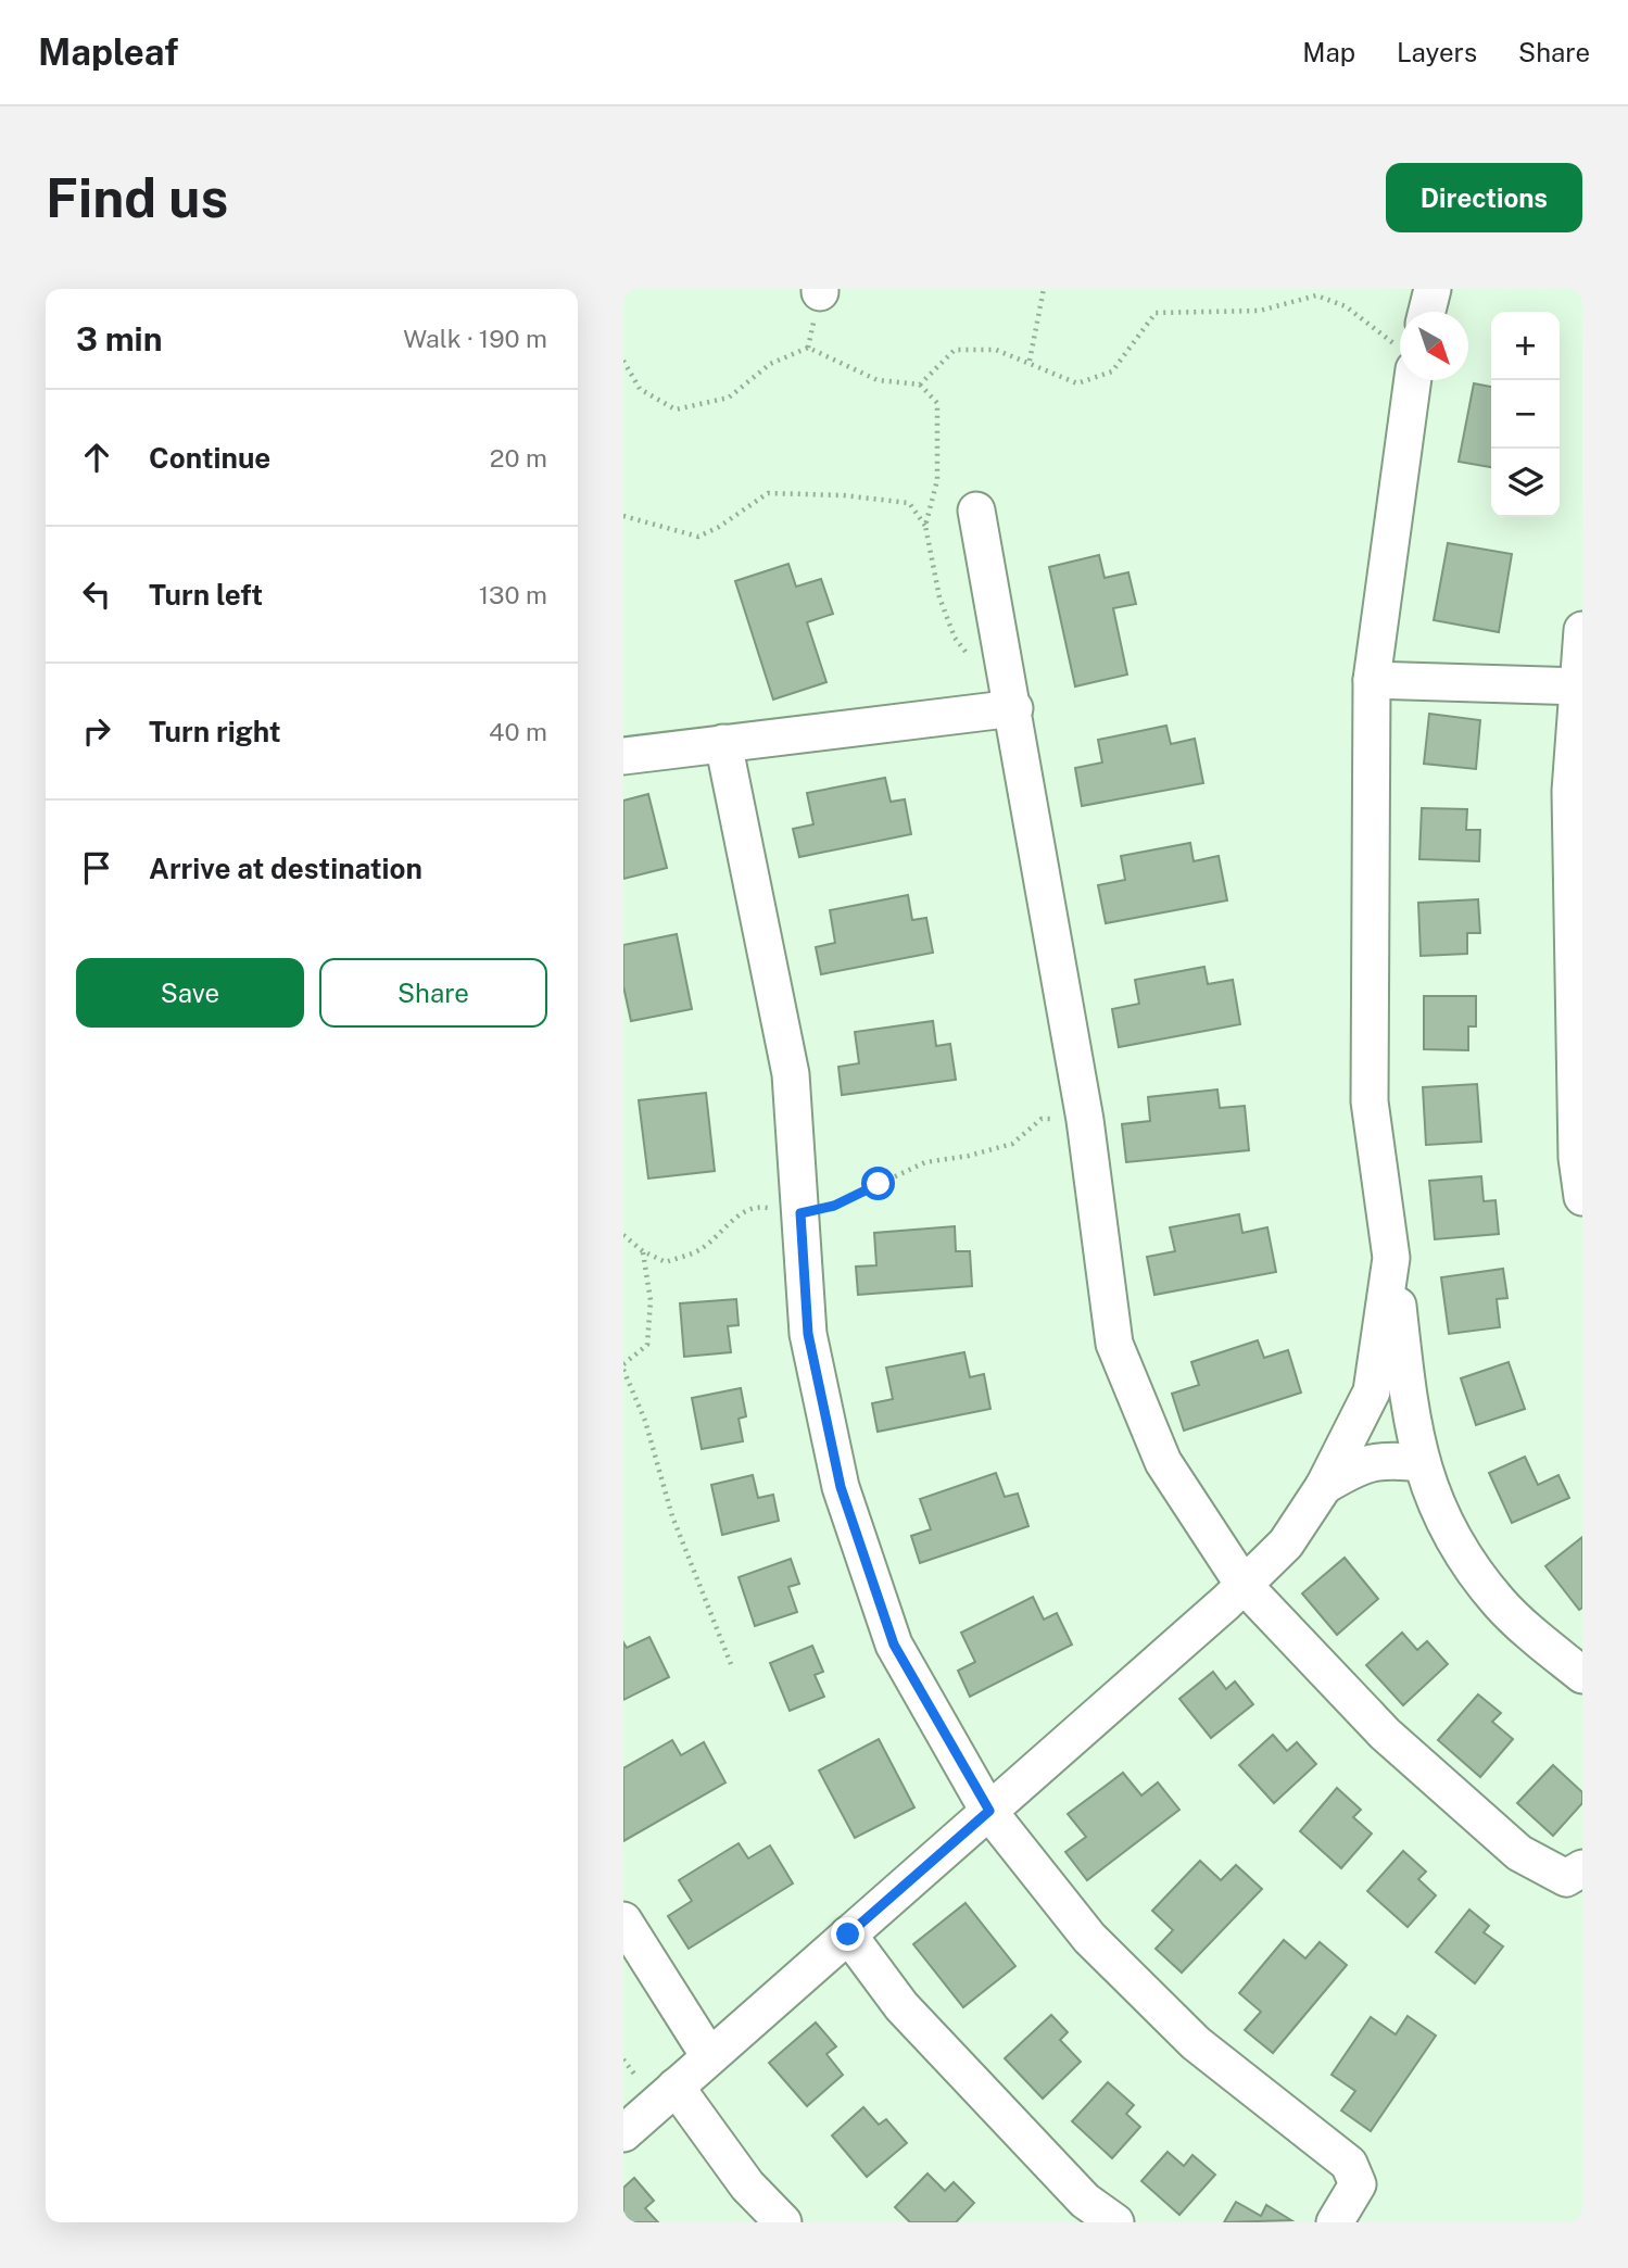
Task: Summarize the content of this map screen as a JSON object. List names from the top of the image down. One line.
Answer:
{"north":"bottom right","page":{"header":"Mapleaf","nav":["Map","Layers","Share"],"buttons":["Directions",["Save","Share"]],"title":"Find us","heading":["3 min","Walk · 190 m"],"map_buttons":["+","−"],"list":[["Continue","20 m"],["Turn left","130 m"],["Turn right","40 m"],"Arrive at destination"]}}
